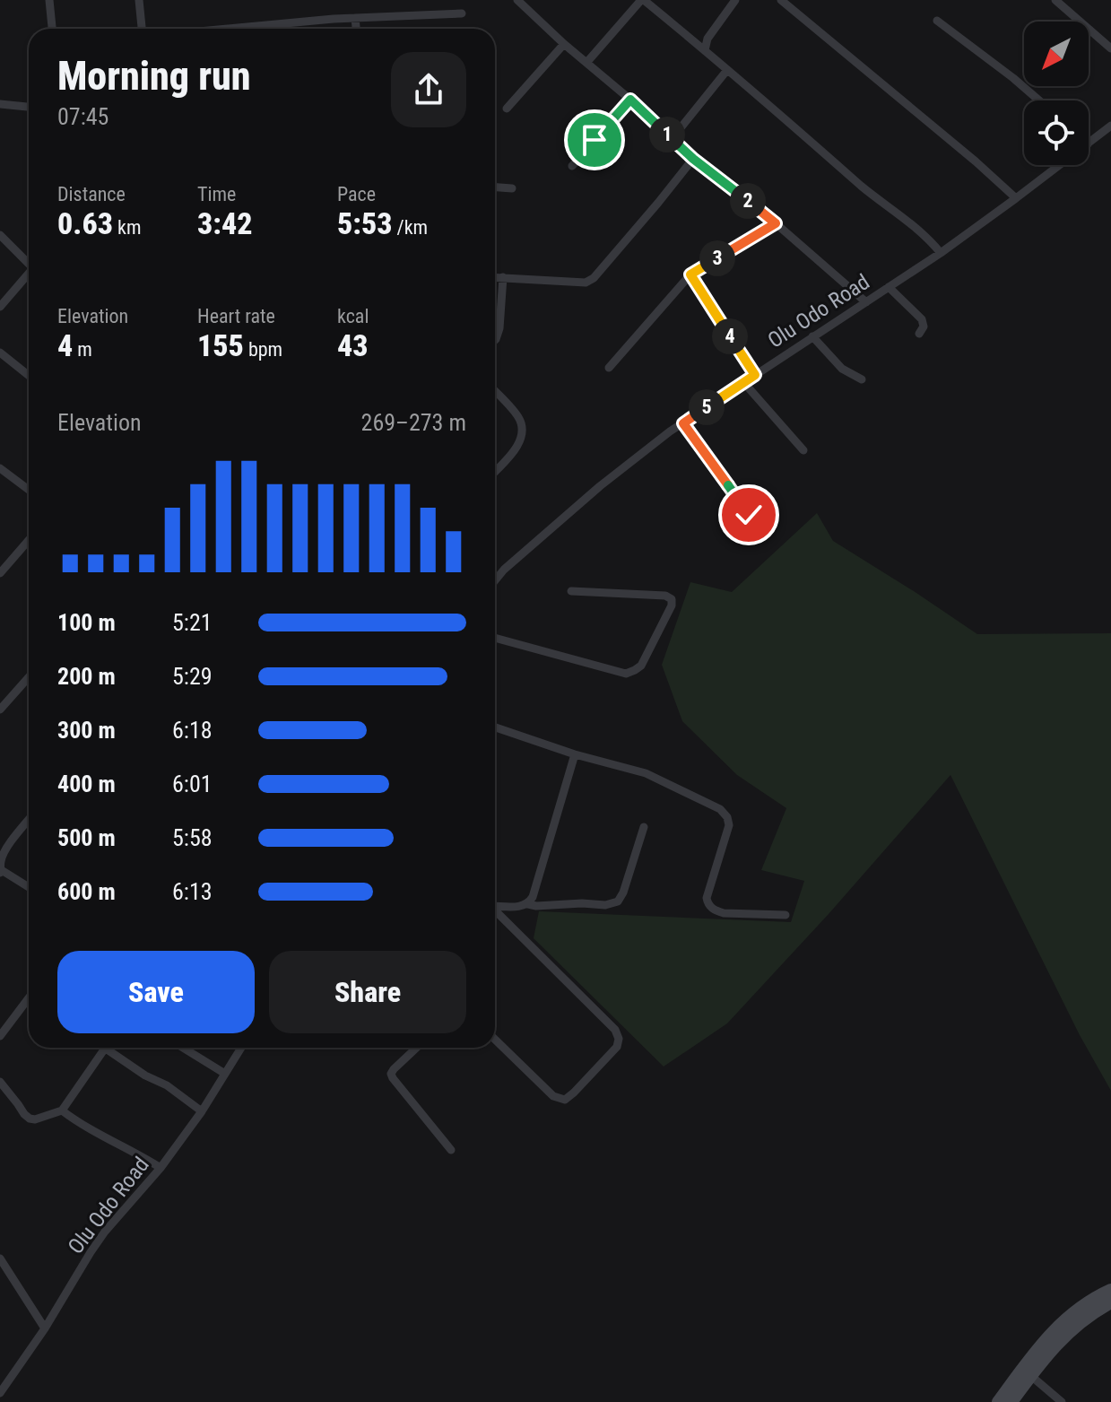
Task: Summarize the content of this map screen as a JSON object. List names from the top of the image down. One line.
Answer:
{"streets":{"street":["Olu Odo Road"]},"north":"bottom left","page":{"heading":["Morning run","07:45"],"pins":["1","2","3","4","5"],"stats":[["Distance","0.63 km"],["Time","3:42"],["Pace","5:53 /km"],["Elevation","4 m"],["Heart rate","155 bpm"],["kcal","43"]],"chart":["Elevation","269–273 m"],"list":[{"name":"100 m","note":"5:21"},{"name":"200 m","note":"5:29"},{"name":"300 m","note":"6:18"},{"name":"400 m","note":"6:01"},{"name":"500 m","note":"5:58"},{"name":"600 m","note":"6:13"}],"buttons":["Save","Share"]}}
